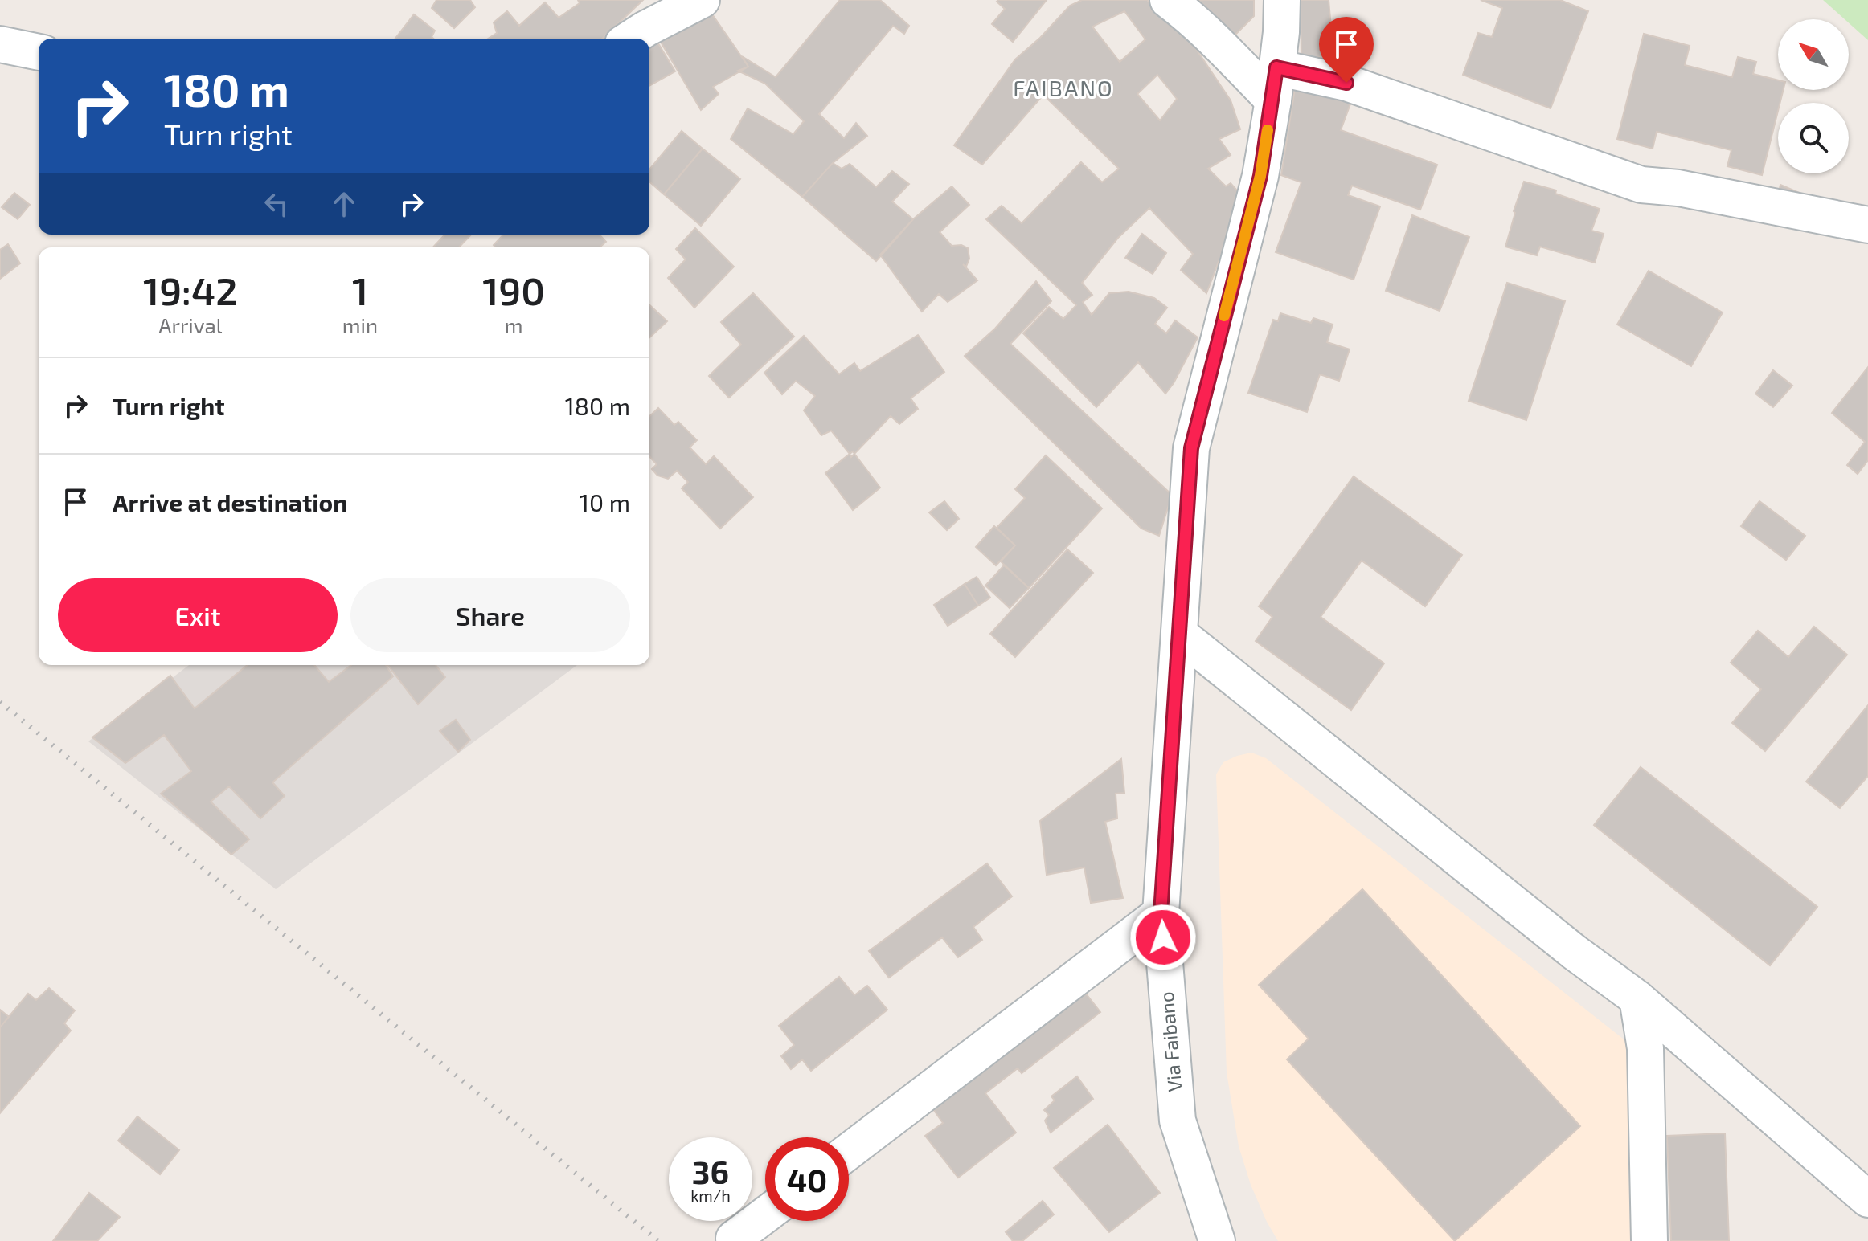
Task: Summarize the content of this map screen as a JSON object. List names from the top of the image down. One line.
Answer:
{"streets":{"street":["Via Faibano"]},"districts":["FAIBANO"],"north":"top left","page":{"turn":["180 m","Turn right"],"eta":["19:42","Arrival","1","min","190","m"],"list":[{"name":"Turn right","value":"180 m"},{"name":"Arrive at destination","value":"10 m"}],"buttons":["Exit","Share"],"speed":"36 km/h","limit":"40"}}
